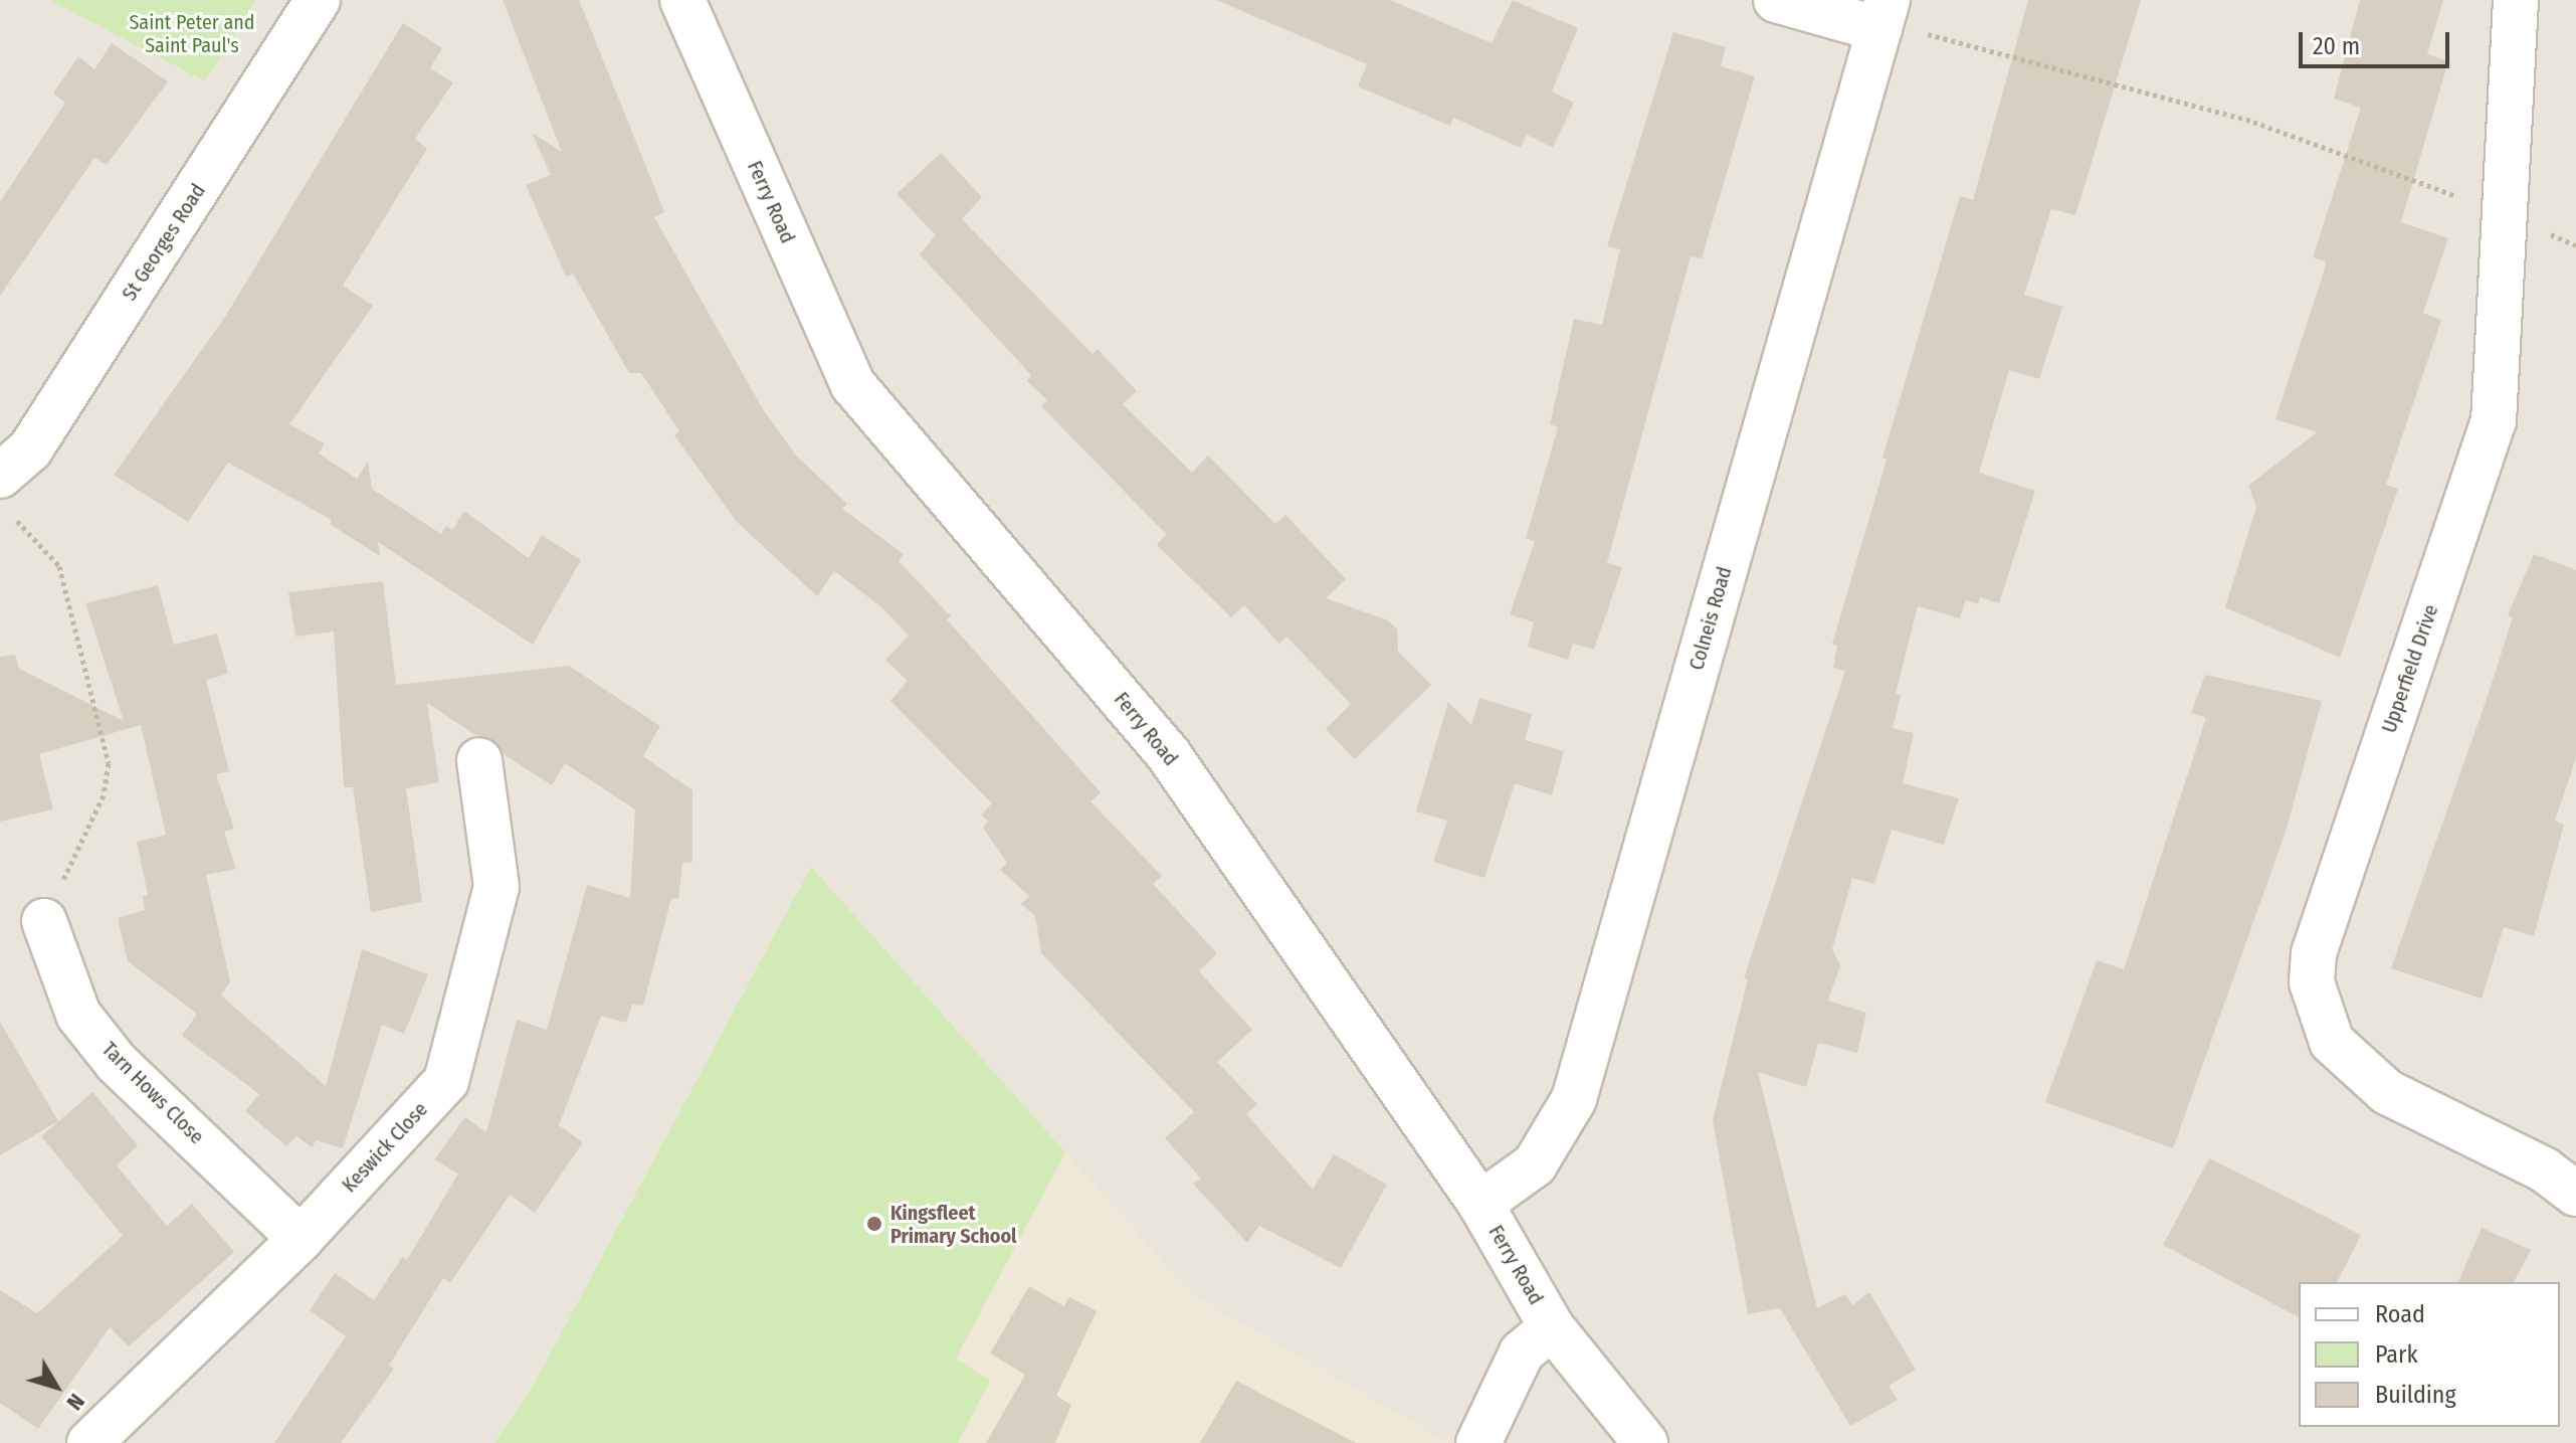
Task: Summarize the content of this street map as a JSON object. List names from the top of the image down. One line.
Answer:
{"streets":{"street":["Ferry Road","St Georges Road","Colneis Road","Upperfield Drive","Tarn Hows Close","Keswick Close"]},"crossings":[["Ferry Road","Colneis Road"],["Tarn Hows Close","Keswick Close"]],"parks":["Saint Peter and Saint Paul's"],"places":["Kingsfleet Primary School"],"legend":["Road","Park","Building"],"scale_bar":"20 m","north":"bottom right"}
